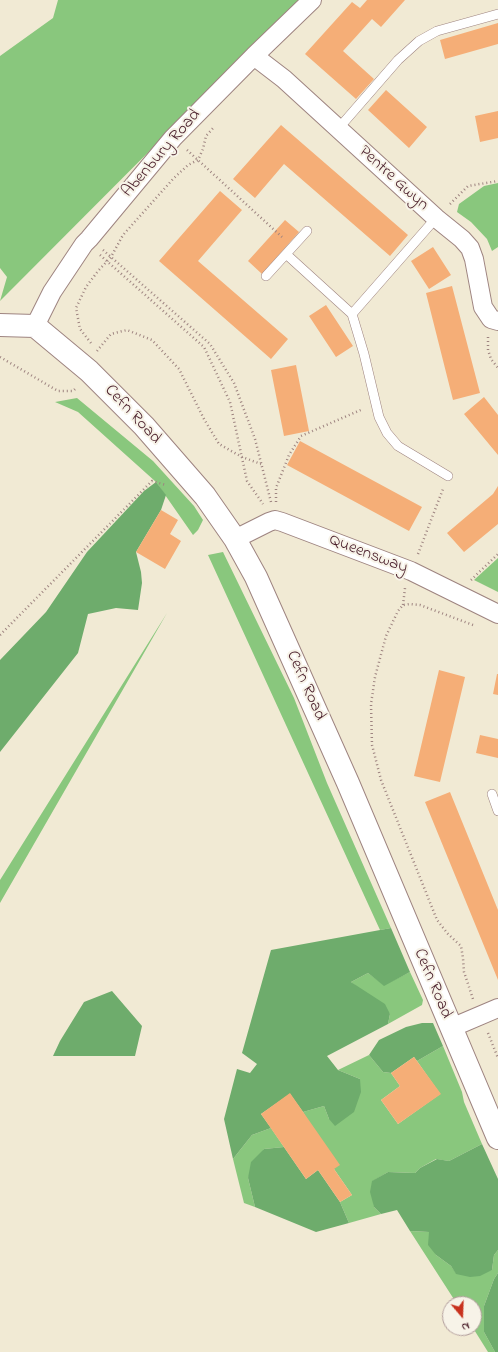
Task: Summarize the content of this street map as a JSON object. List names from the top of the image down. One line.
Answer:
{"streets":{"street":["Abenbury Road","Pentre Gwyn","Cefn Road","Queensway"]},"crossings":[["Abenbury Road","Pentre Gwyn"],["Abenbury Road","Cefn Road"]],"north":"bottom"}
